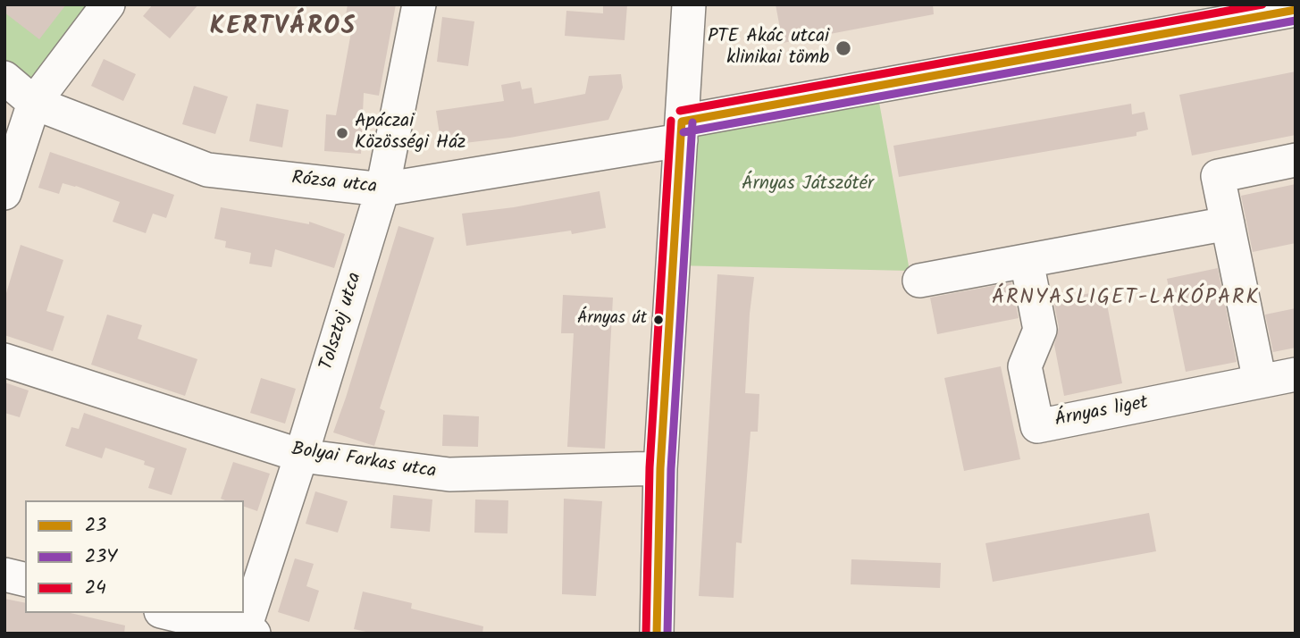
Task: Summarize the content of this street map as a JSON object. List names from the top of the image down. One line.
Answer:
{"streets":{"street":["Rózsa utca","Tolsztoj utca","Árnyas liget","Bolyai Farkas utca"]},"crossings":[["Rózsa utca","Tolsztoj utca"],["Tolsztoj utca","Bolyai Farkas utca"]],"districts":["KERTVÁROS","ÁRNYASLIGET-LAKÓPARK"],"parks":["Árnyas Játszótér"],"places":["PTE Akác utcai klinikai tömb","Apáczai Közösségi Ház","Árnyas út"],"lines":["transit line 24","transit line 23","transit line 23Y"],"legend":["23","23Y","24"]}
